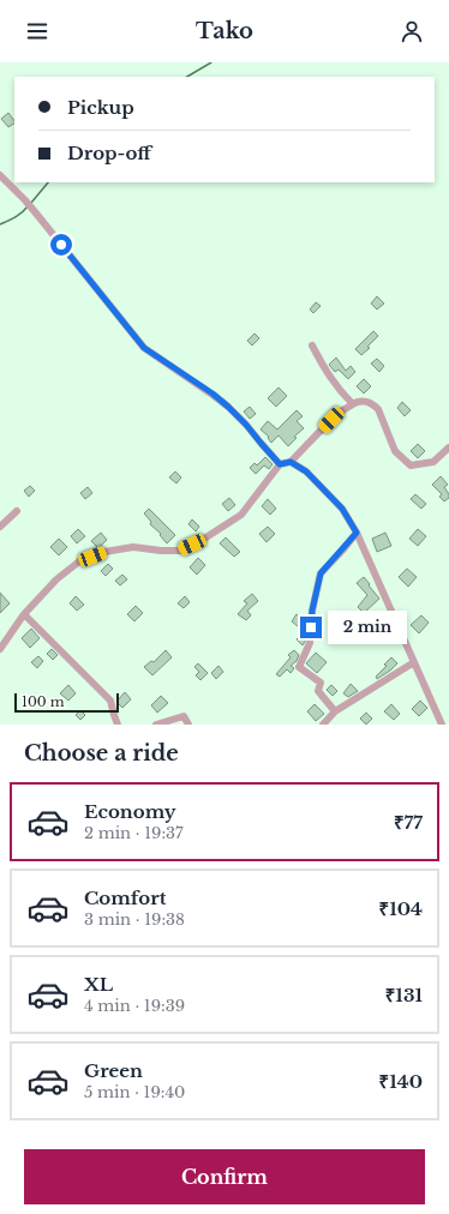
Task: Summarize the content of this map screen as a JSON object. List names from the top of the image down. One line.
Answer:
{"scale_bar":"100 m","page":{"header":"Tako","banner":["Pickup","Drop-off"],"bubble":"2 min","scale":"100 m","heading":"Choose a ride","list":[{"name":"Economy","note":"2 min · 19:37","value":"₹77"},{"name":"Comfort","note":"3 min · 19:38","value":"₹104"},{"name":"XL","note":"4 min · 19:39","value":"₹131"},{"name":"Green","note":"5 min · 19:40","value":"₹140"}],"buttons":"Confirm"}}
